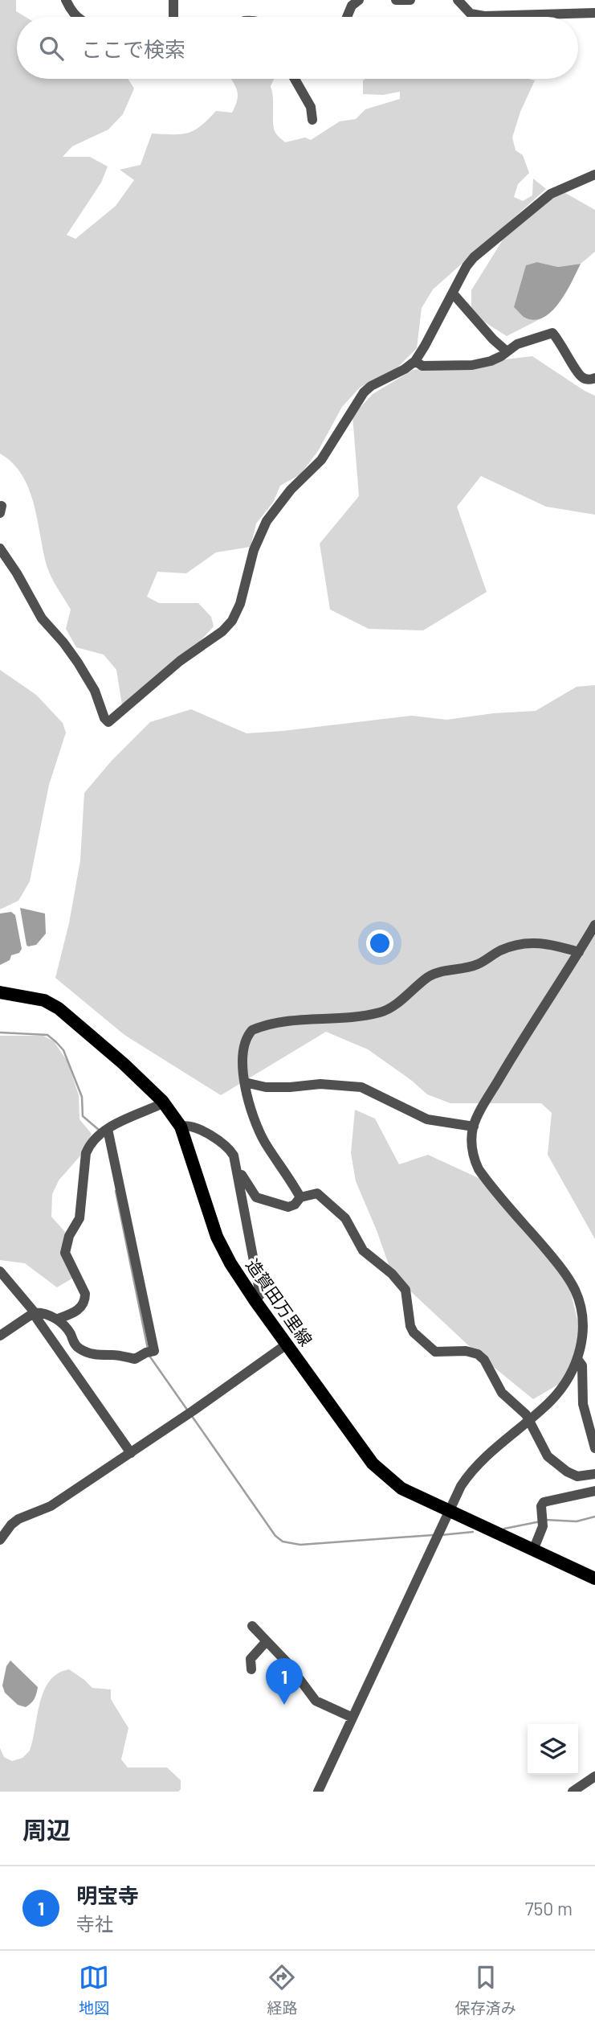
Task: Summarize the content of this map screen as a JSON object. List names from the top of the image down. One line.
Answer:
{"streets":{"main road":["造賀田万里線"]},"page":{"search":"ここで検索","pins":"1","heading":"周辺","list":[{"mark":"1","name":"明宝寺","note":"寺社","value":"750 m"}],"nav":["地図","経路","保存済み"]}}
